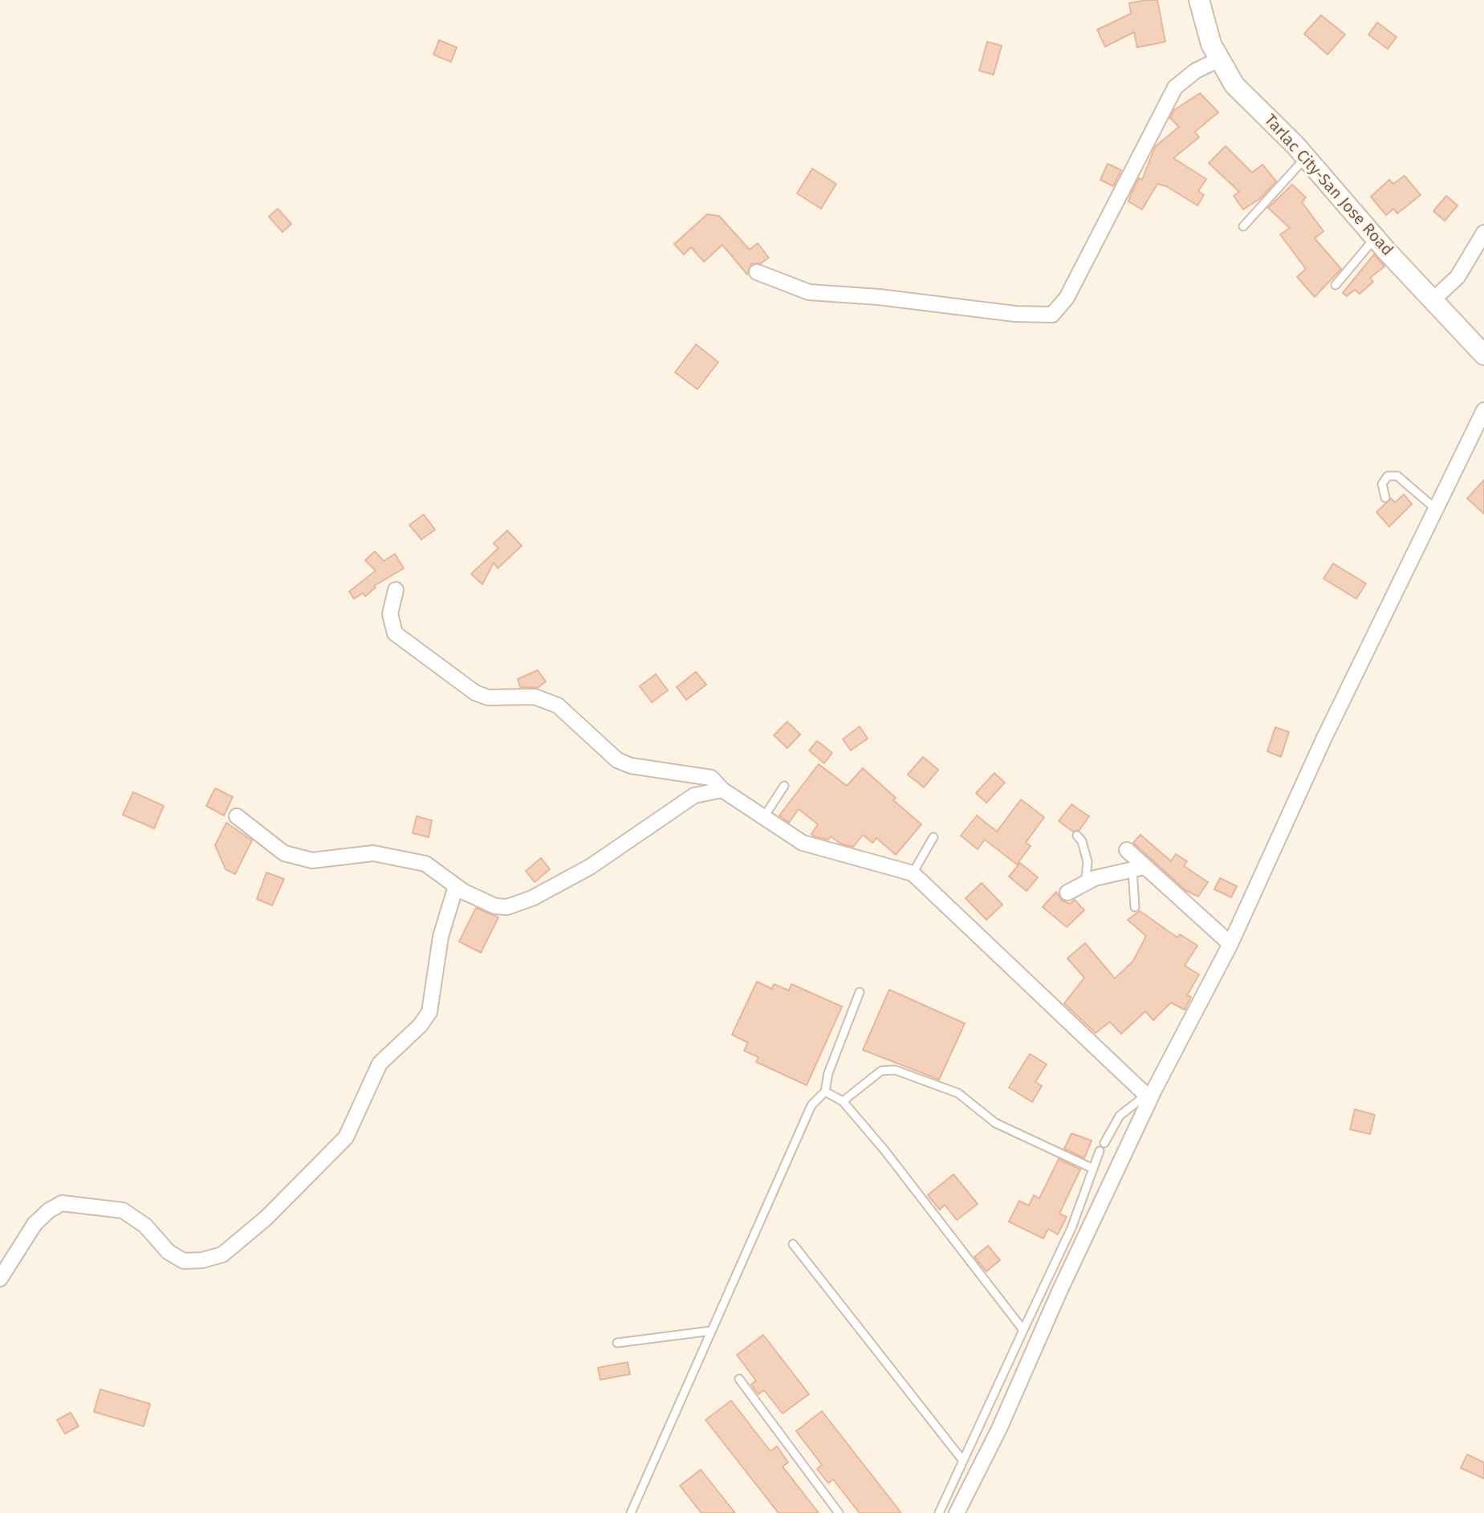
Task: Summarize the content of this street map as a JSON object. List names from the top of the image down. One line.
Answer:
{"streets":{"main road":["Tarlac City-San Jose Road"]}}
